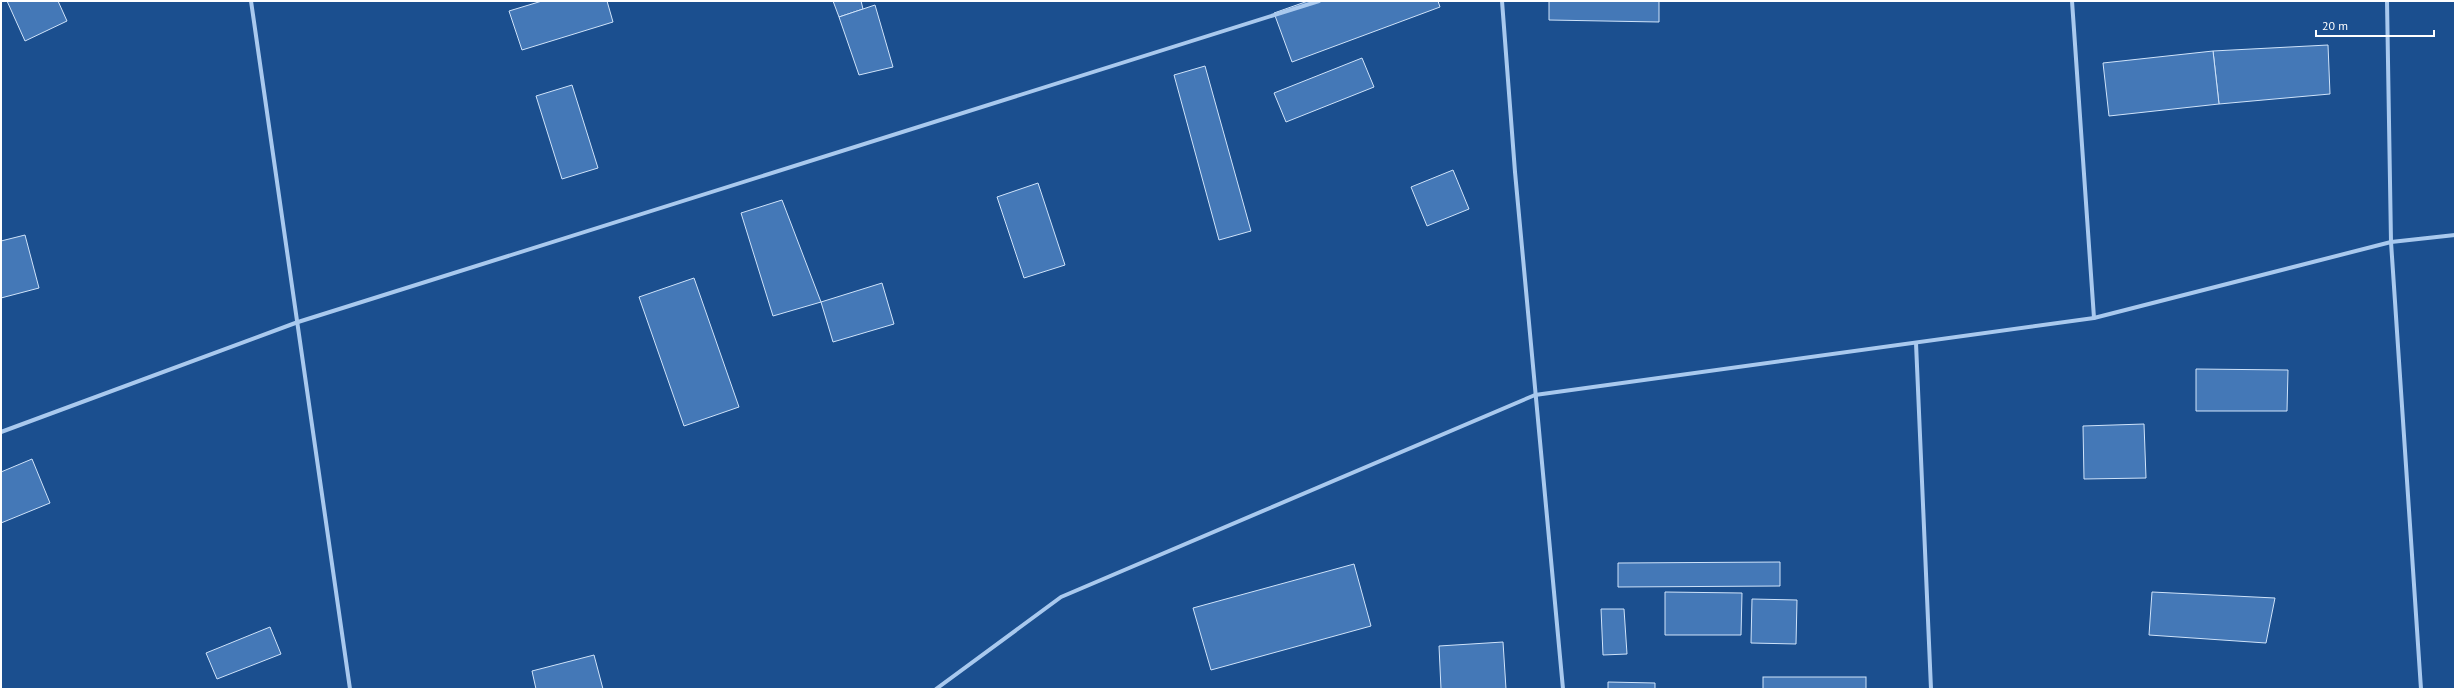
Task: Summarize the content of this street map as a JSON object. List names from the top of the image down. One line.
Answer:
{"scale_bar":"20 m"}
